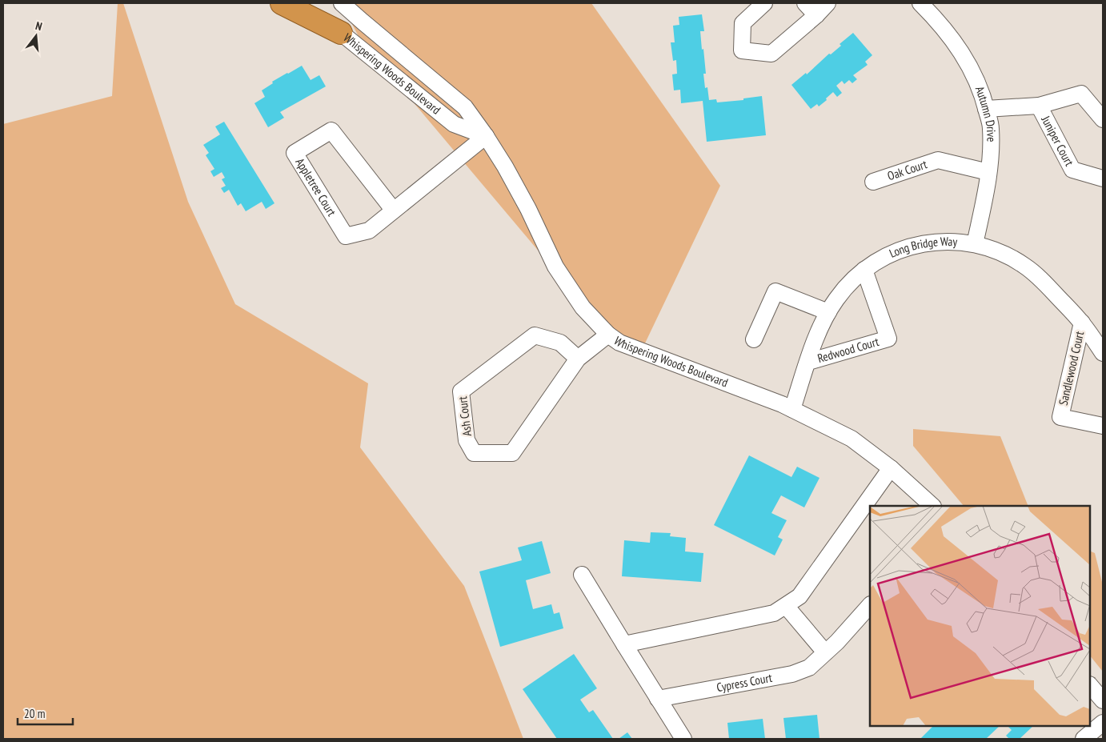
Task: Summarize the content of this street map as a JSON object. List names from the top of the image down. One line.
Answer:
{"streets":{"street":["Whispering Woods Boulevard","Autumn Drive","Juniper Court","Oak Court","Appletree Court","Long Bridge Way","Redwood Court","Sandlewood Court","Ash Court","Cypress Court"]},"crossings":[["Whispering Woods Boulevard","Appletree Court"],["Whispering Woods Boulevard","Long Bridge Way"],["Whispering Woods Boulevard","Ash Court"],["Autumn Drive","Juniper Court"],["Autumn Drive","Oak Court"],["Autumn Drive","Long Bridge Way"],["Long Bridge Way","Redwood Court"],["Long Bridge Way","Sandlewood Court"]],"scale_bar":"20 m","north":"top"}
